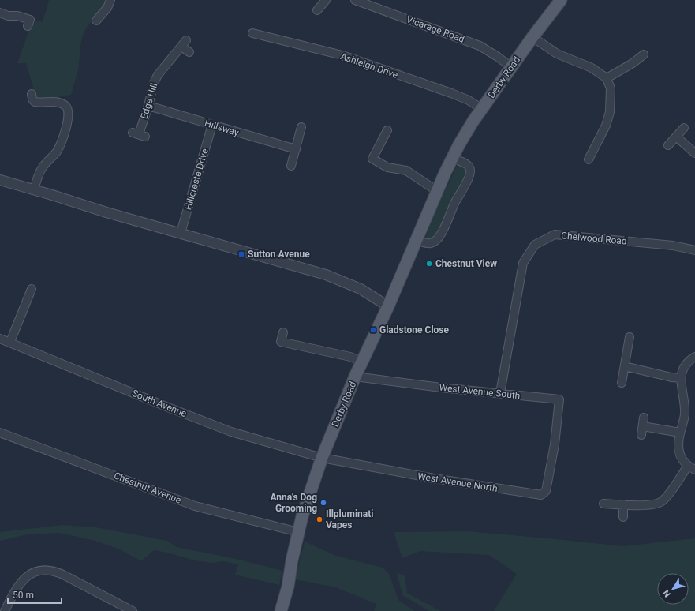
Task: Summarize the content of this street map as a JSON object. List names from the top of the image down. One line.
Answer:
{"streets":{"main road":["Derby Road"],"street":["Vicarage Road","Ashleigh Drive","Edge Hill","Hillsway","Hillcreste Drive","Chelwood Road","West Avenue South","South Avenue","West Avenue North","Chestnut Avenue"]},"crossings":[["Vicarage Road","Derby Road"],["Ashleigh Drive","Derby Road"],["Derby Road","West Avenue South"],["Derby Road","South Avenue"],["Derby Road","West Avenue North"],["Derby Road","Chestnut Avenue"],["Edge Hill","Hillsway"],["Hillsway","Hillcreste Drive"],["Chelwood Road","West Avenue South"],["West Avenue South","West Avenue North"],["South Avenue","West Avenue North"]],"places":{"transit":["Sutton Avenue","Gladstone Close"],"other":["Chestnut View","Anna's Dog Grooming","Illpluminati Vapes"]},"scale_bar":"50 m","north":"bottom left"}
